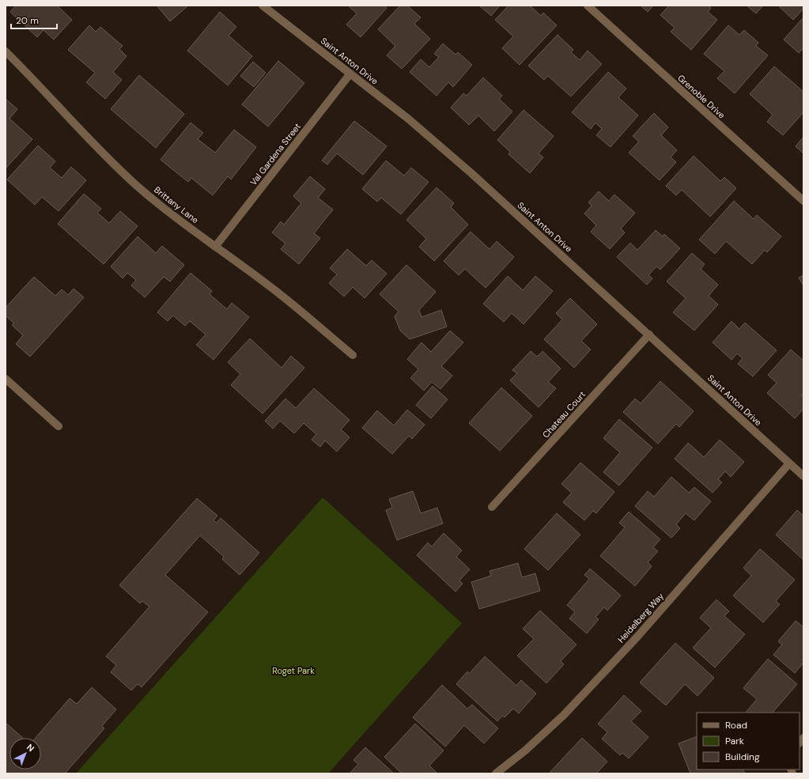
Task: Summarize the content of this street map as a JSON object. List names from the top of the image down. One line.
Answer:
{"streets":{"street":["Saint Anton Drive","Grenoble Drive","Val Gardena Street","Brittany Lane","Chateau Court","Heidelberg Way"]},"crossings":[["Saint Anton Drive","Val Gardena Street"],["Saint Anton Drive","Chateau Court"],["Saint Anton Drive","Heidelberg Way"],["Val Gardena Street","Brittany Lane"]],"parks":["Roget Park"],"legend":["Road","Park","Building"],"scale_bar":"20 m","north":"top right"}
